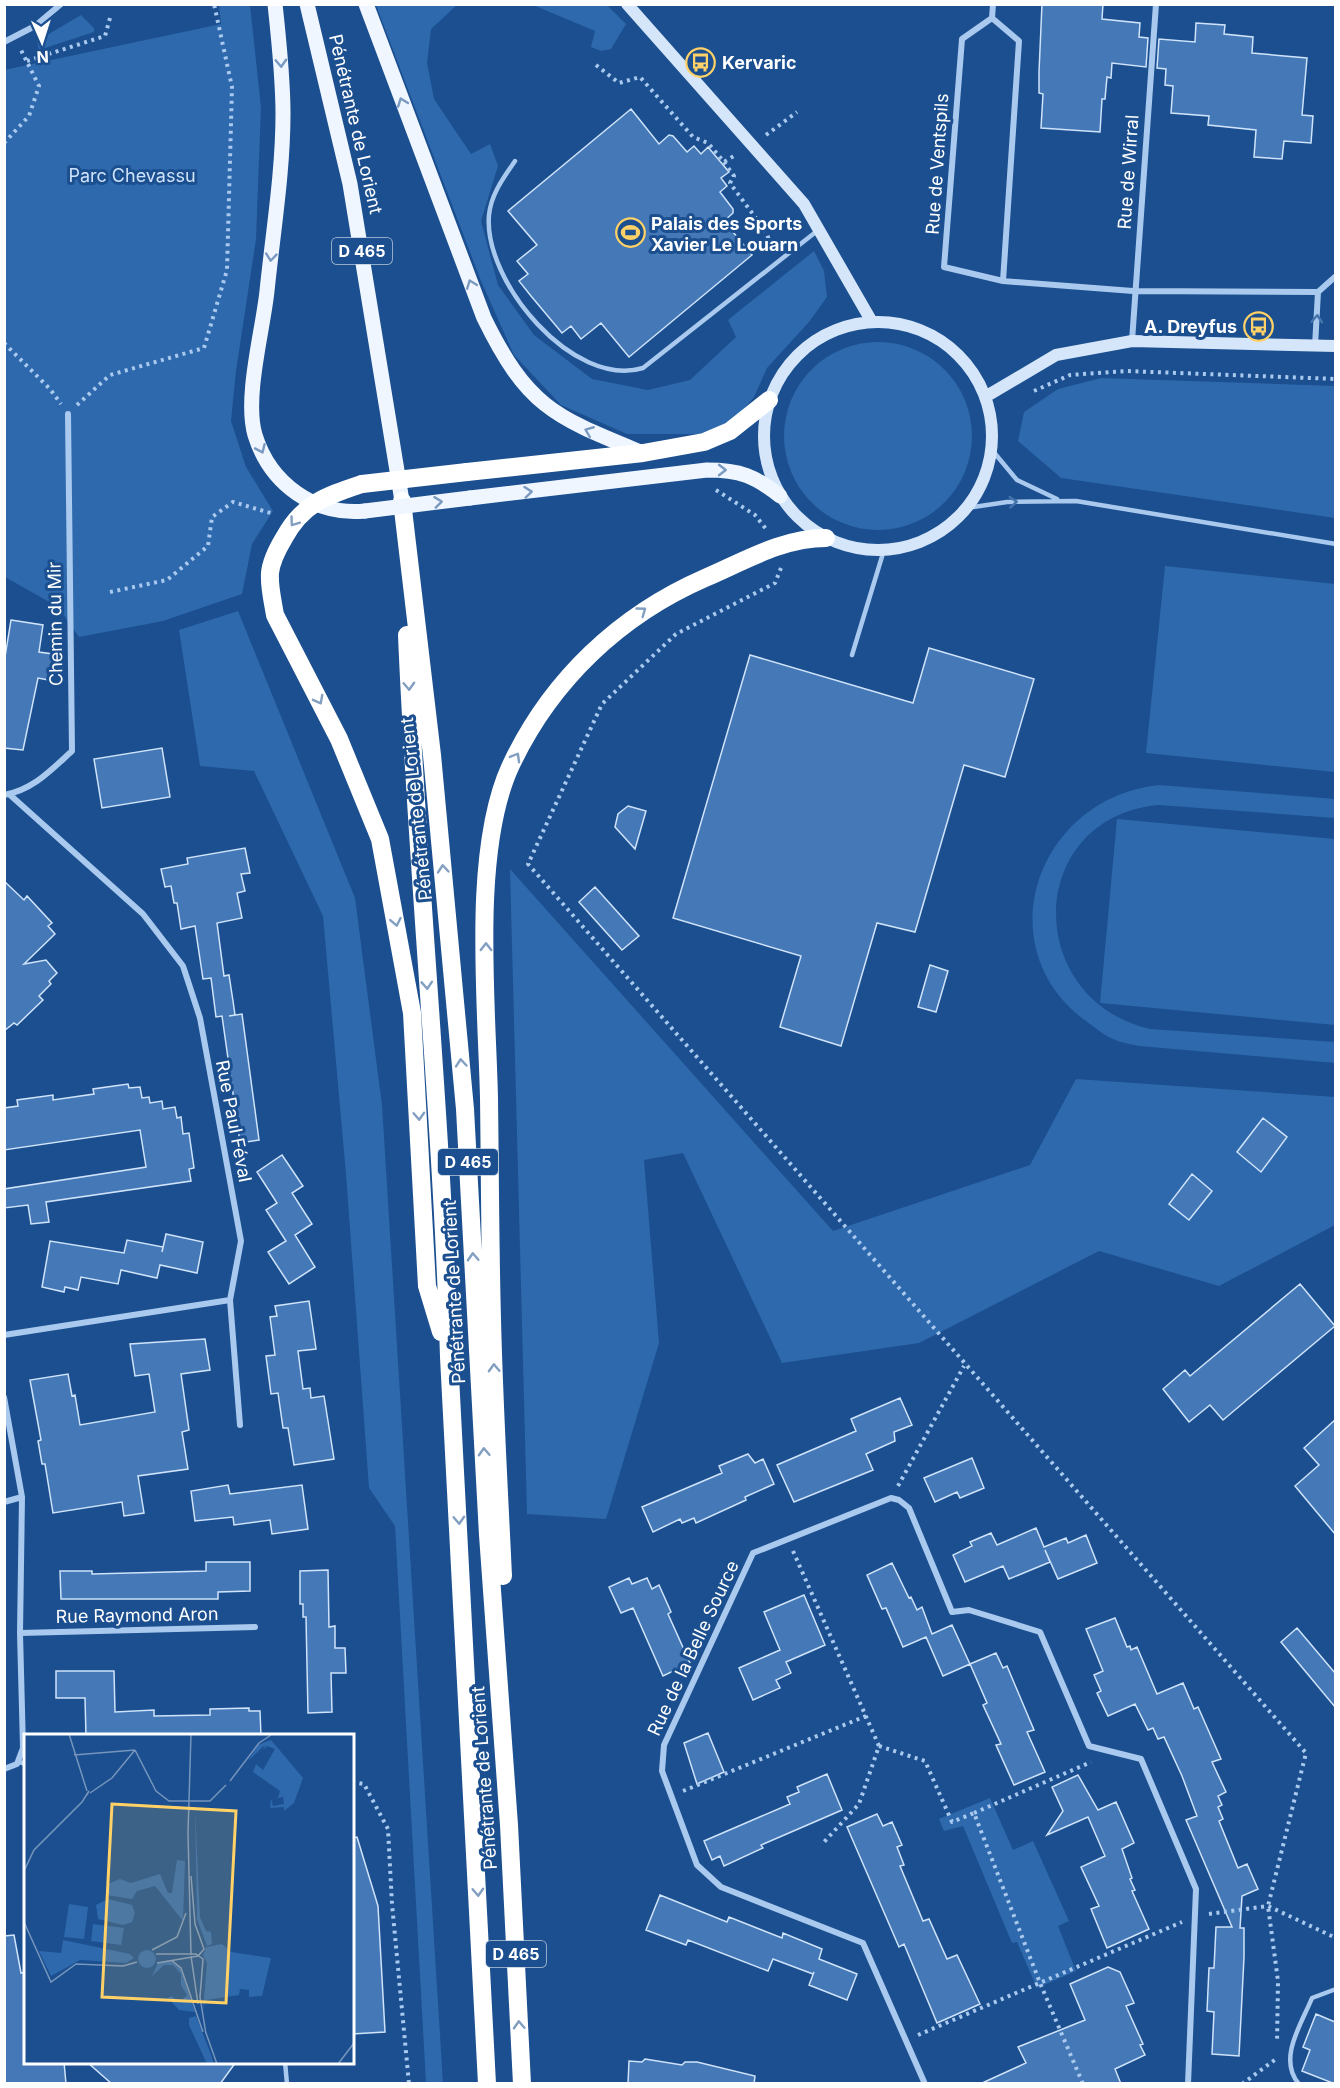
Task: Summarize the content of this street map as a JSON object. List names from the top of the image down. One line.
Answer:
{"streets":{"highway":["Pénétrante de Lorient","D 465"],"street":["Rue de Ventspils","Rue de Wirral","Chemin du Mir","Rue Paul Féval","Rue Raymond Aron","Rue de la Belle Source"]},"crossings":[["Rue de Ventspils","Rue de Wirral"],["Chemin du Mir","Rue Paul Féval"]],"parks":["Parc Chevassu"],"places":{"bus stop":["Kervaric","A. Dreyfus"],"sports":["Palais des Sports Xavier Le Louarn"]},"north":"bottom"}
